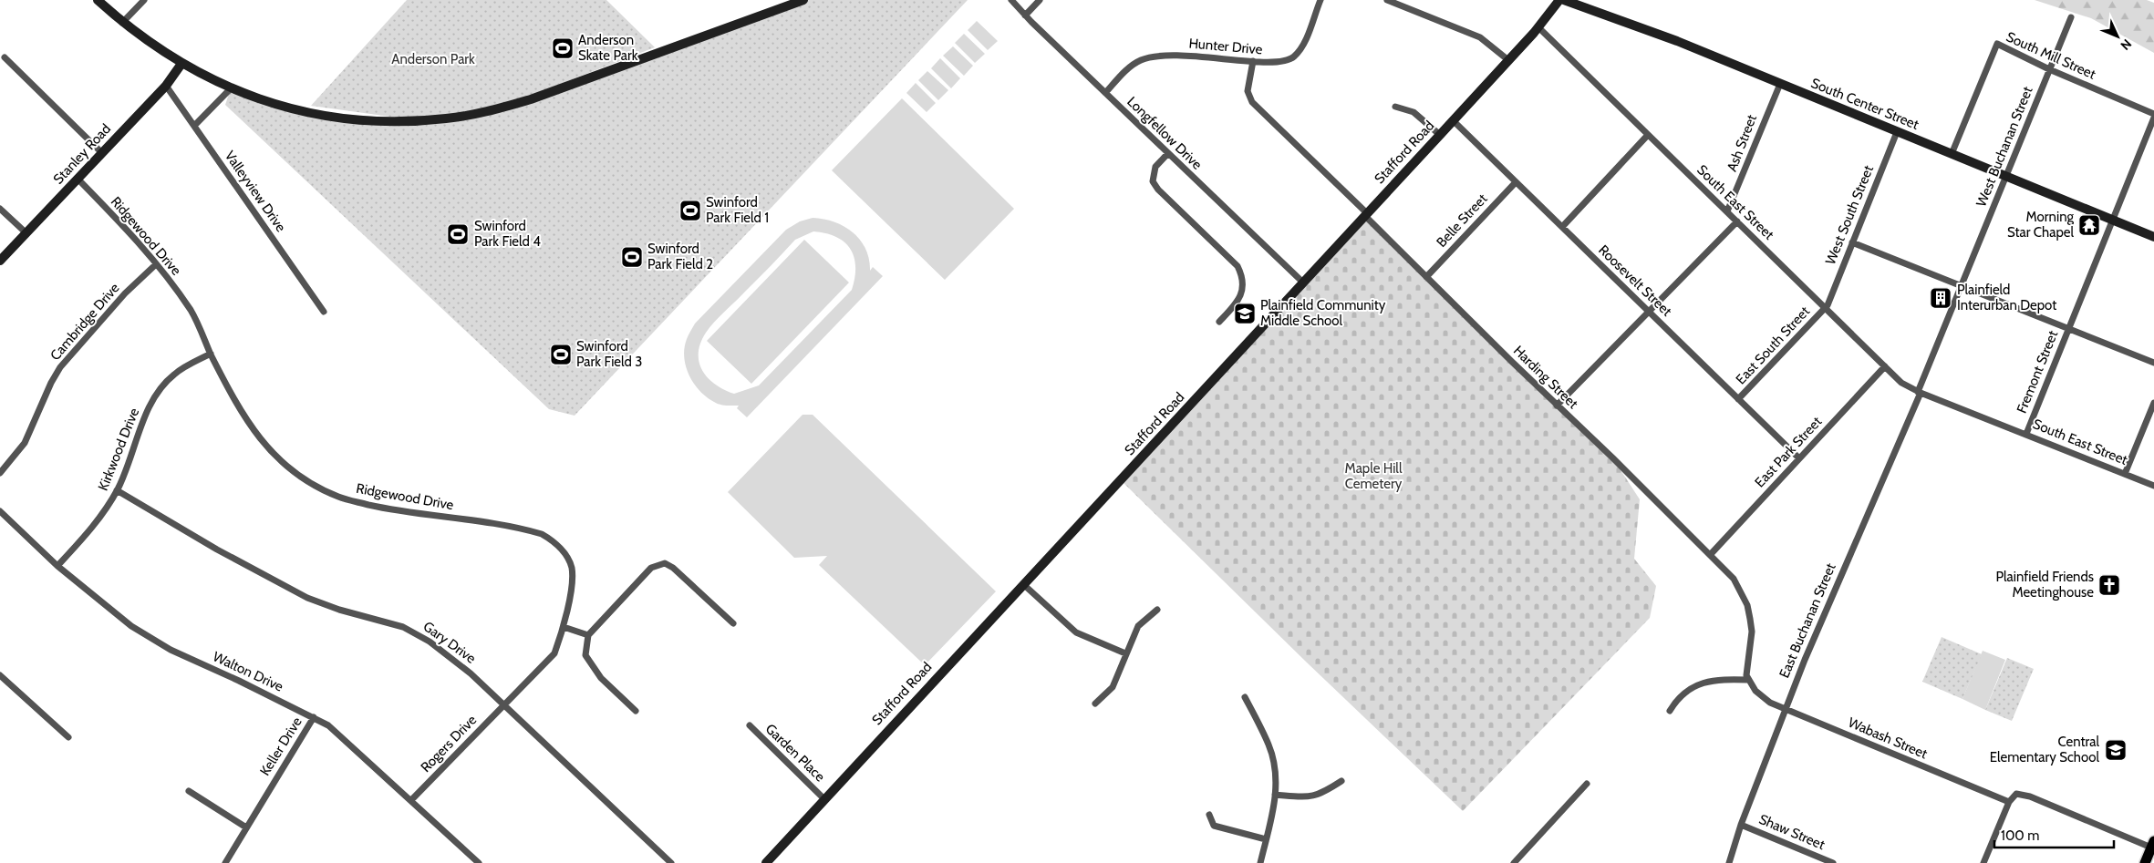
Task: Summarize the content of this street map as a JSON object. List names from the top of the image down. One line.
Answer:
{"streets":{"street":["Hunter Drive","South Mill Street","South Center Street","Longfellow Drive","Ash Street","West Buchanan Street","Stafford Road","Stanley Road","Valleyview Drive","South East Street","West South Street","Belle Street","Ridgewood Drive","Roosevelt Street","Cambridge Drive","East South Street","Fremont Street","Harding Street","Kirkwood Drive","East Park Street","East Buchanan Street","Gary Drive","Walton Drive","Wabash Street","Rogers Drive","Keller Drive","Garden Place","Shaw Street"]},"crossings":[["Hunter Drive","Longfellow Drive"],["Hunter Drive","Harding Street"],["South Mill Street","South Center Street"],["South Mill Street","West Buchanan Street"],["South Mill Street","Fremont Street"],["South Center Street","Ash Street"],["South Center Street","West Buchanan Street"],["South Center Street","West South Street"],["South Center Street","Fremont Street"],["Longfellow Drive","Stafford Road"],["Ash Street","South East Street"],["West Buchanan Street","East Buchanan Street"],["Stafford Road","South East Street"],["Stafford Road","Roosevelt Street"],["Stafford Road","Harding Street"],["Stafford Road","Garden Place"],["Stanley Road","Valleyview Drive"],["Stanley Road","Ridgewood Drive"],["South East Street","West South Street"],["South East Street","East South Street"],["South East Street","Fremont Street"],["South East Street","East Park Street"],["South East Street","East Buchanan Street"],["West South Street","East South Street"],["Belle Street","Roosevelt Street"],["Belle Street","Harding Street"],["Ridgewood Drive","Cambridge Drive"],["Ridgewood Drive","Kirkwood Drive"],["Ridgewood Drive","Gary Drive"],["Ridgewood Drive","Rogers Drive"],["Roosevelt Street","East South Street"],["Roosevelt Street","East Park Street"],["Harding Street","East Park Street"],["Kirkwood Drive","Gary Drive"],["Kirkwood Drive","Walton Drive"],["East Buchanan Street","Wabash Street"],["East Buchanan Street","Shaw Street"],["Gary Drive","Rogers Drive"],["Walton Drive","Rogers Drive"],["Walton Drive","Keller Drive"]],"parks":["Anderson Park","Maple Hill Cemetery"],"places":{"sports":["Anderson Skate Park","Swinford Park Field 1","Swinford Park Field 4","Swinford Park Field 2","Swinford Park Field 3"],"temple":["Morning Star Chapel"],"building":["Plainfield Interurban Depot"],"school or university":["Plainfield Community Middle School","Central Elementary School"],"church":["Plainfield Friends Meetinghouse"]},"scale_bar":"100 m","north":"bottom right"}
